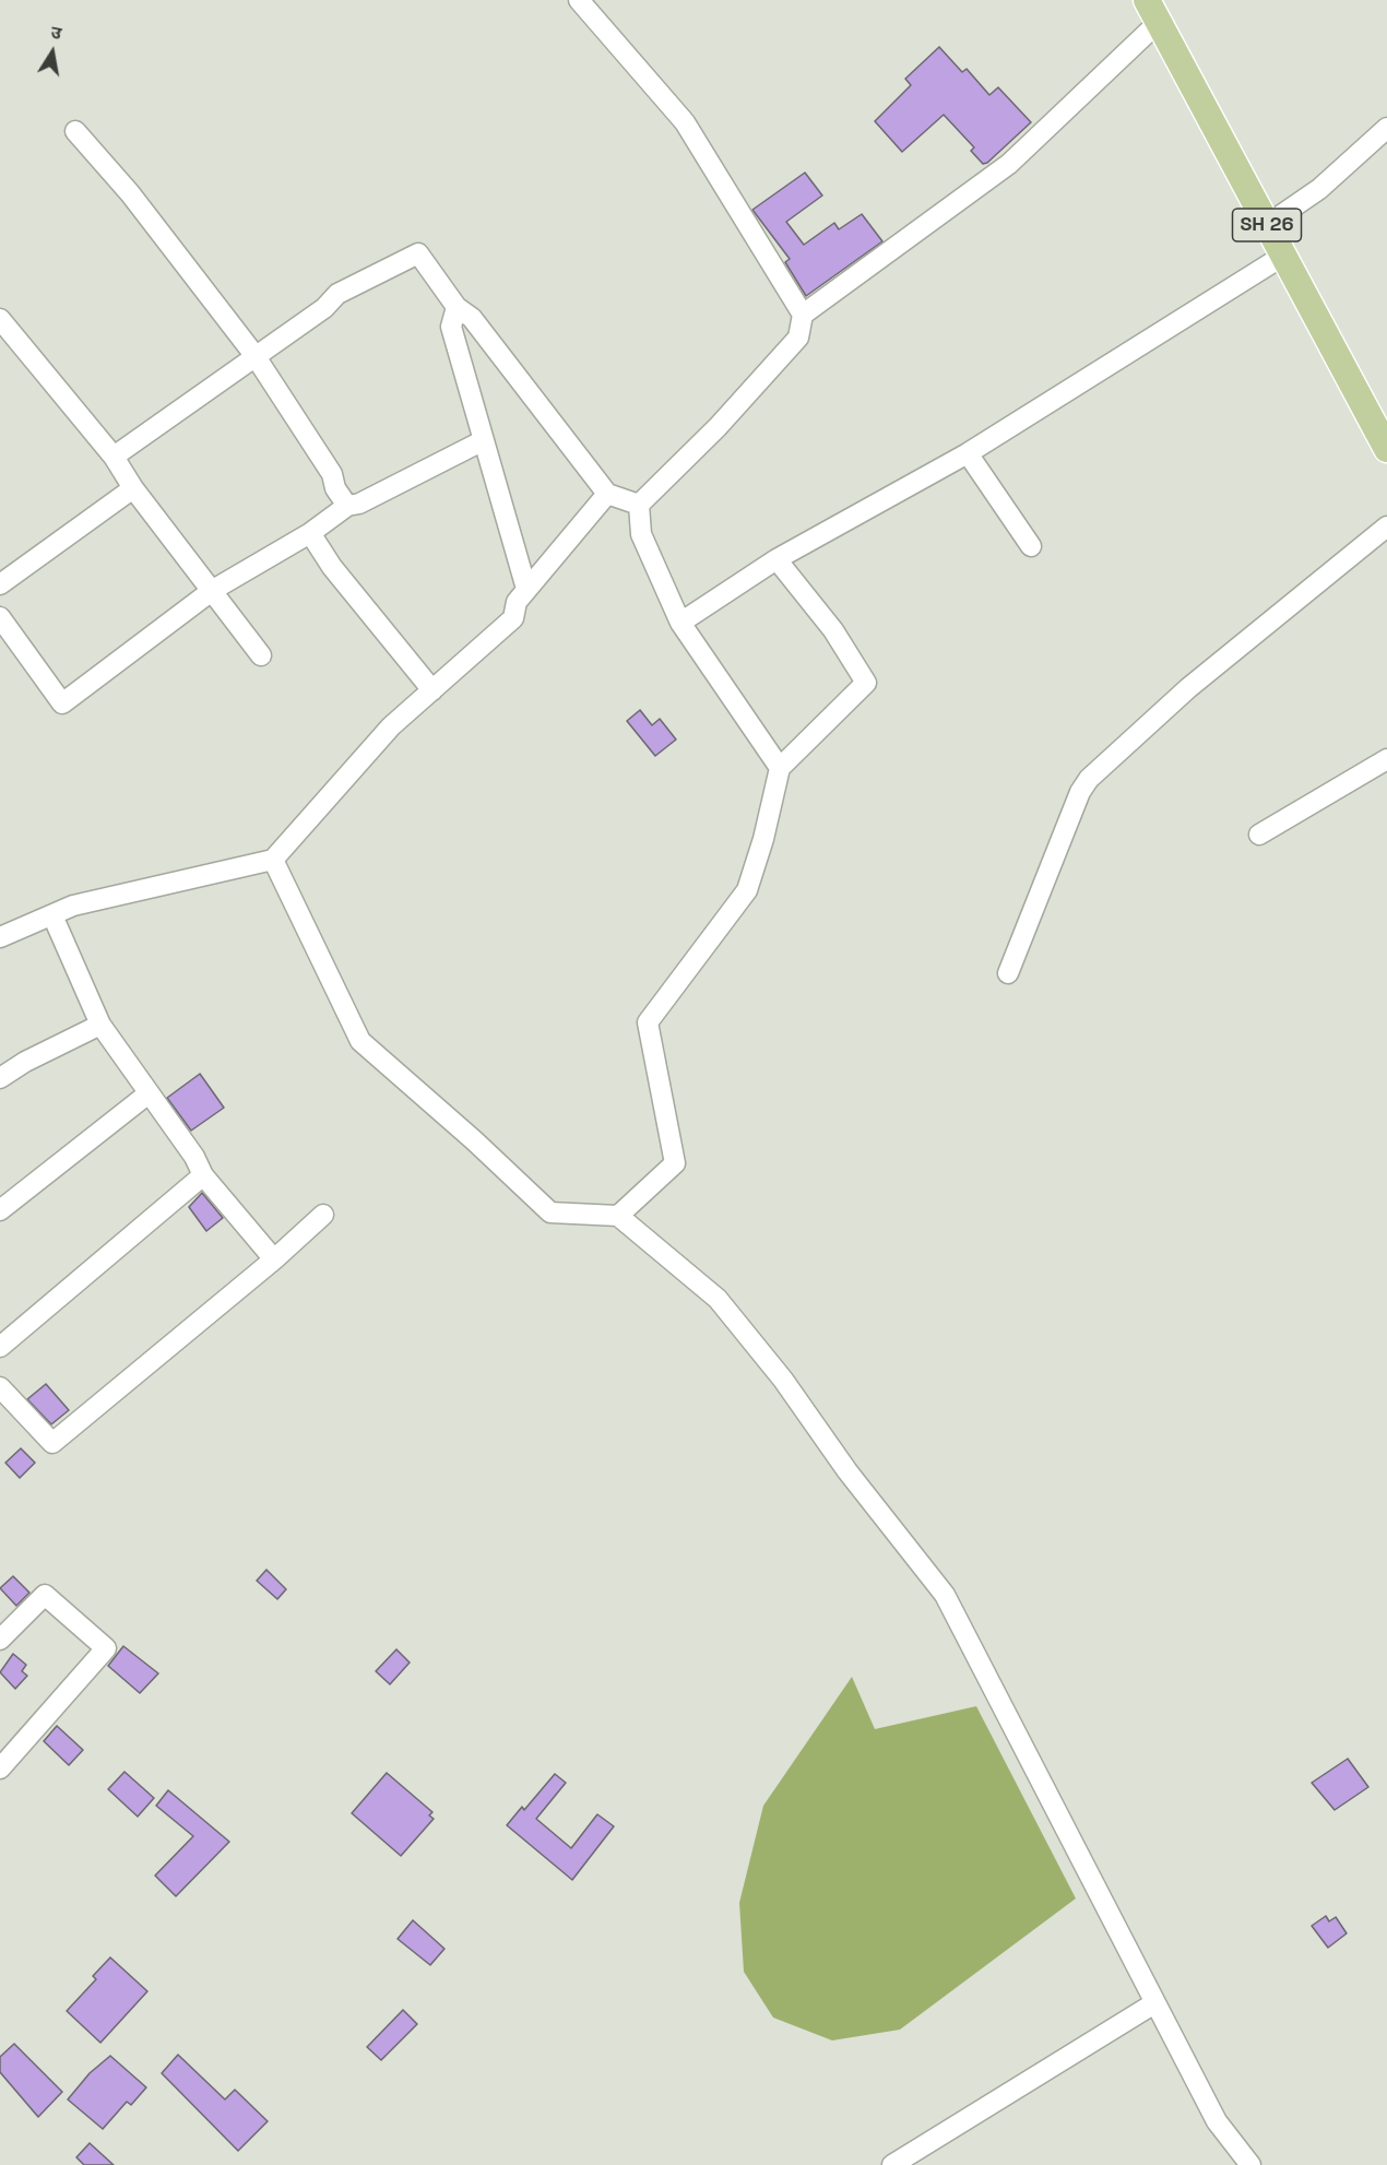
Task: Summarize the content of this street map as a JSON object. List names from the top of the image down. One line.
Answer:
{"streets":{"main road":["SH 26"]},"north":"top"}
